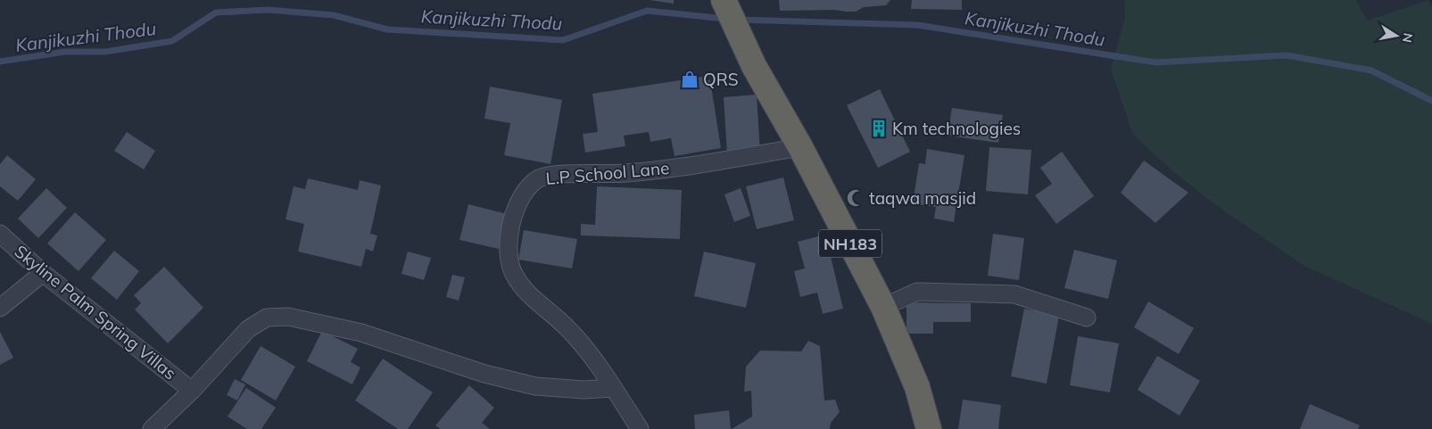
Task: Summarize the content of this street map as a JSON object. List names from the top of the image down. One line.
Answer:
{"streets":{"highway":["NH183"],"street":["L.P School Lane","Skyline Palm Spring Villas"]},"crossings":[["L.P School Lane","NH183"]],"water":["Kanjikuzhi Thodu"],"places":{"shop":["QRS"],"building":["Km technologies"],"mosque":["taqwa masjid"]},"north":"right"}
